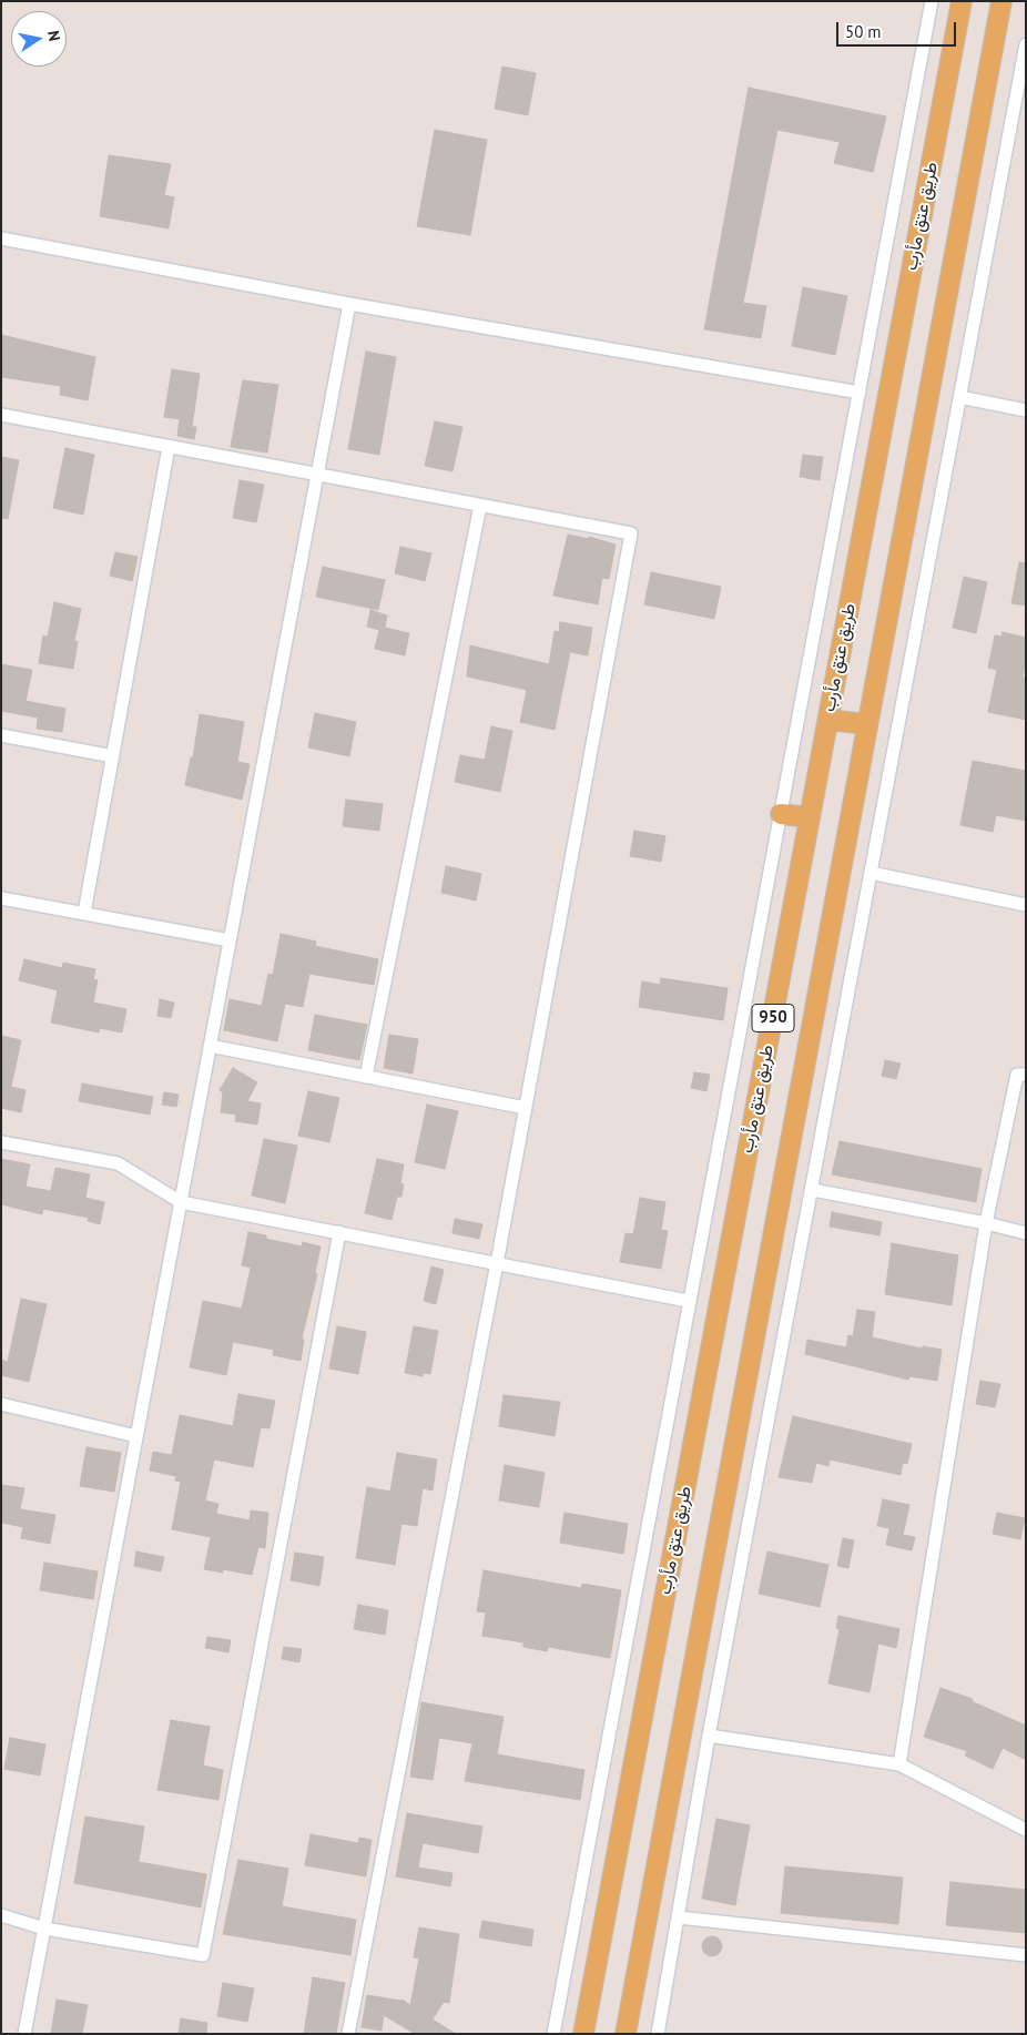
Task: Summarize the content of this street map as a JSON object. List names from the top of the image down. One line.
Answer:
{"streets":{"main road":["طريق عتق مأرب","950"]},"scale_bar":"50 m","north":"right"}
